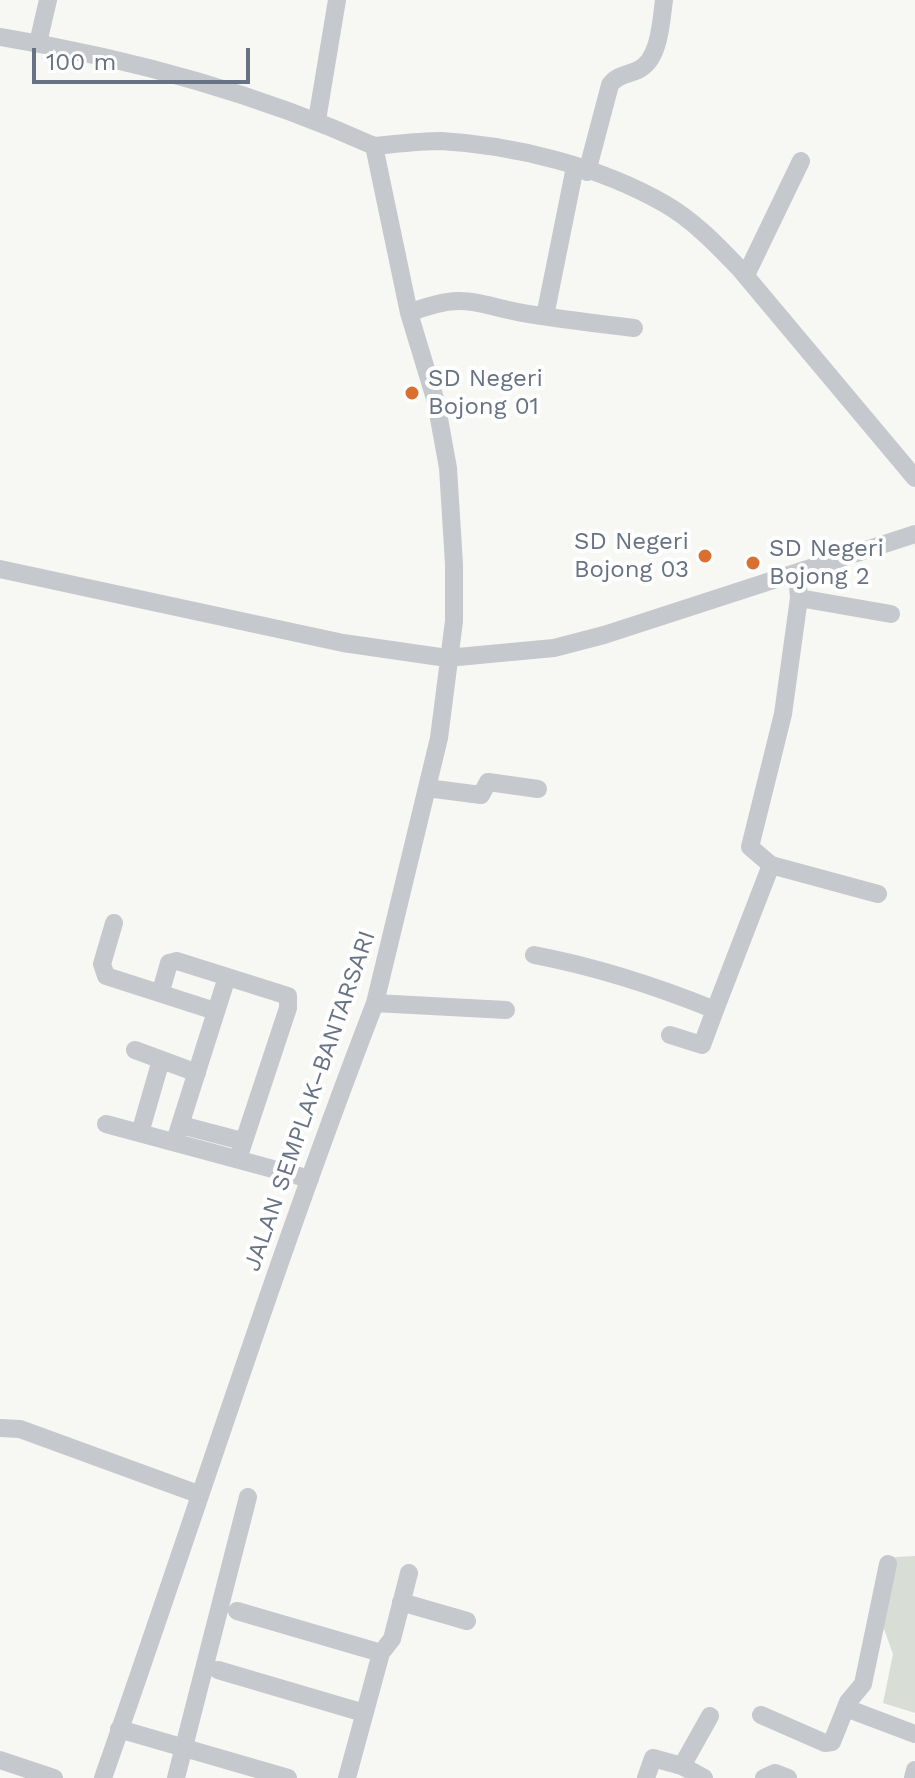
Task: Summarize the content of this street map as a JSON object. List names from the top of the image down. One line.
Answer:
{"streets":{"street":["JALAN SEMPLAK–BANTARSARI"]},"places":["SD Negeri Bojong 01","SD Negeri Bojong 03","SD Negeri Bojong 2"],"scale_bar":"100 m"}
